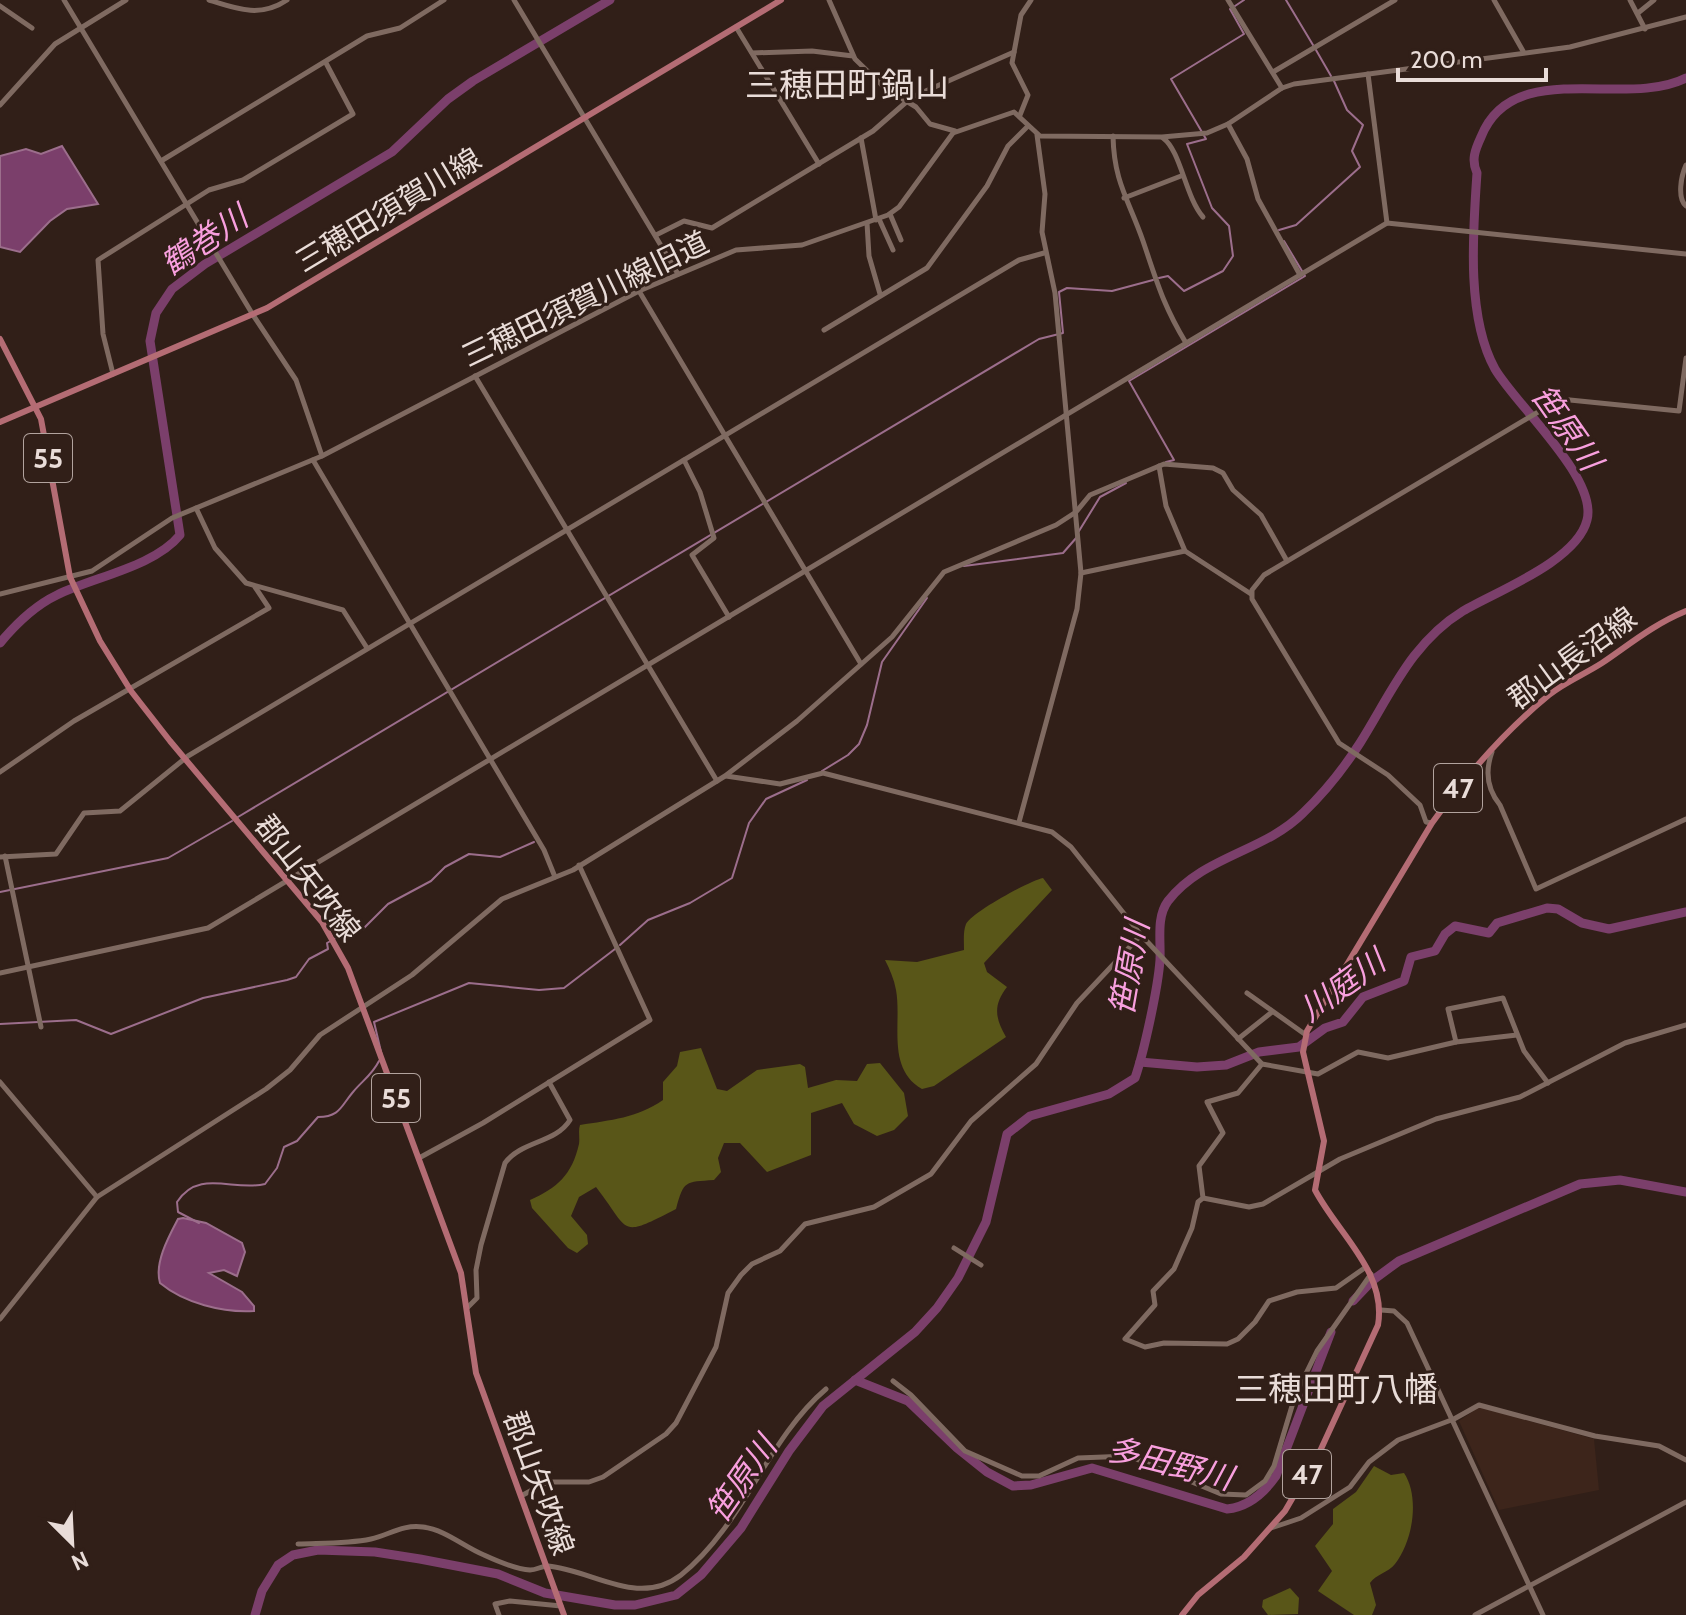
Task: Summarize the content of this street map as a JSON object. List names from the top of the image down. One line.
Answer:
{"streets":{"main road":["三穂田須賀川線","55","郡山長沼線","47","郡山矢吹線"],"street":["三穂田須賀川線旧道"]},"crossings":[["三穂田須賀川線","郡山矢吹線"],["三穂田須賀川線旧道","郡山矢吹線"]],"districts":["三穂田町鍋山","三穂田町八幡"],"water":["鶴巻川","笹原川","川庭川","多田野川"],"scale_bar":"200 m","north":"bottom right"}
